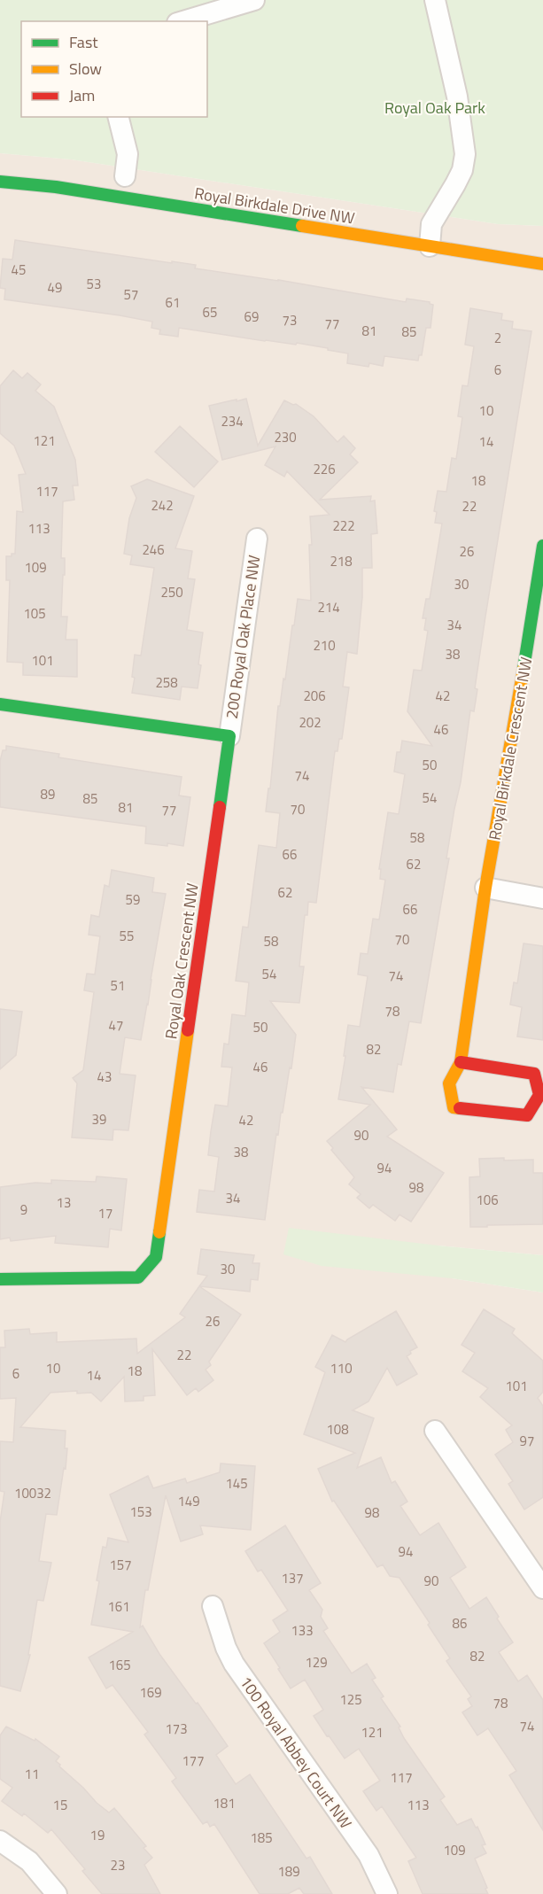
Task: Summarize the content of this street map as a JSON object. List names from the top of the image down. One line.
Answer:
{"streets":{"street":["Royal Birkdale Drive NW","200 Royal Oak Place NW","Royal Birkdale Crescent NW","Royal Oak Crescent NW","100 Royal Abbey Court NW"]},"crossings":[["200 Royal Oak Place NW","Royal Oak Crescent NW"]],"parks":["Royal Oak Park"],"house_numbers":["45","53","49","57","61","65","69","73","77","81","85","2","6","10","234","230","121","14","226","18","117","242","22","222","113","246","26","218","109","30","250","214","105","34","210","38","101","258","206","42","202","46","50","74","89","54","85","81","70","77","58","66","62","62","59","66","55","70","58","54","74","51","78","47","50","82","46","43","39","42","90","38","94","98","34","106","13","9","17","30","26","22","10","110","18","6","14","101","108","97","145","10032","149","153","98","94","157","137","90","161","86","133","82","129","165","169","125","78","74","173","121","177","11","117","181","15","113","19","185","109","23","189"],"legend":["Fast","Slow","Jam"]}
